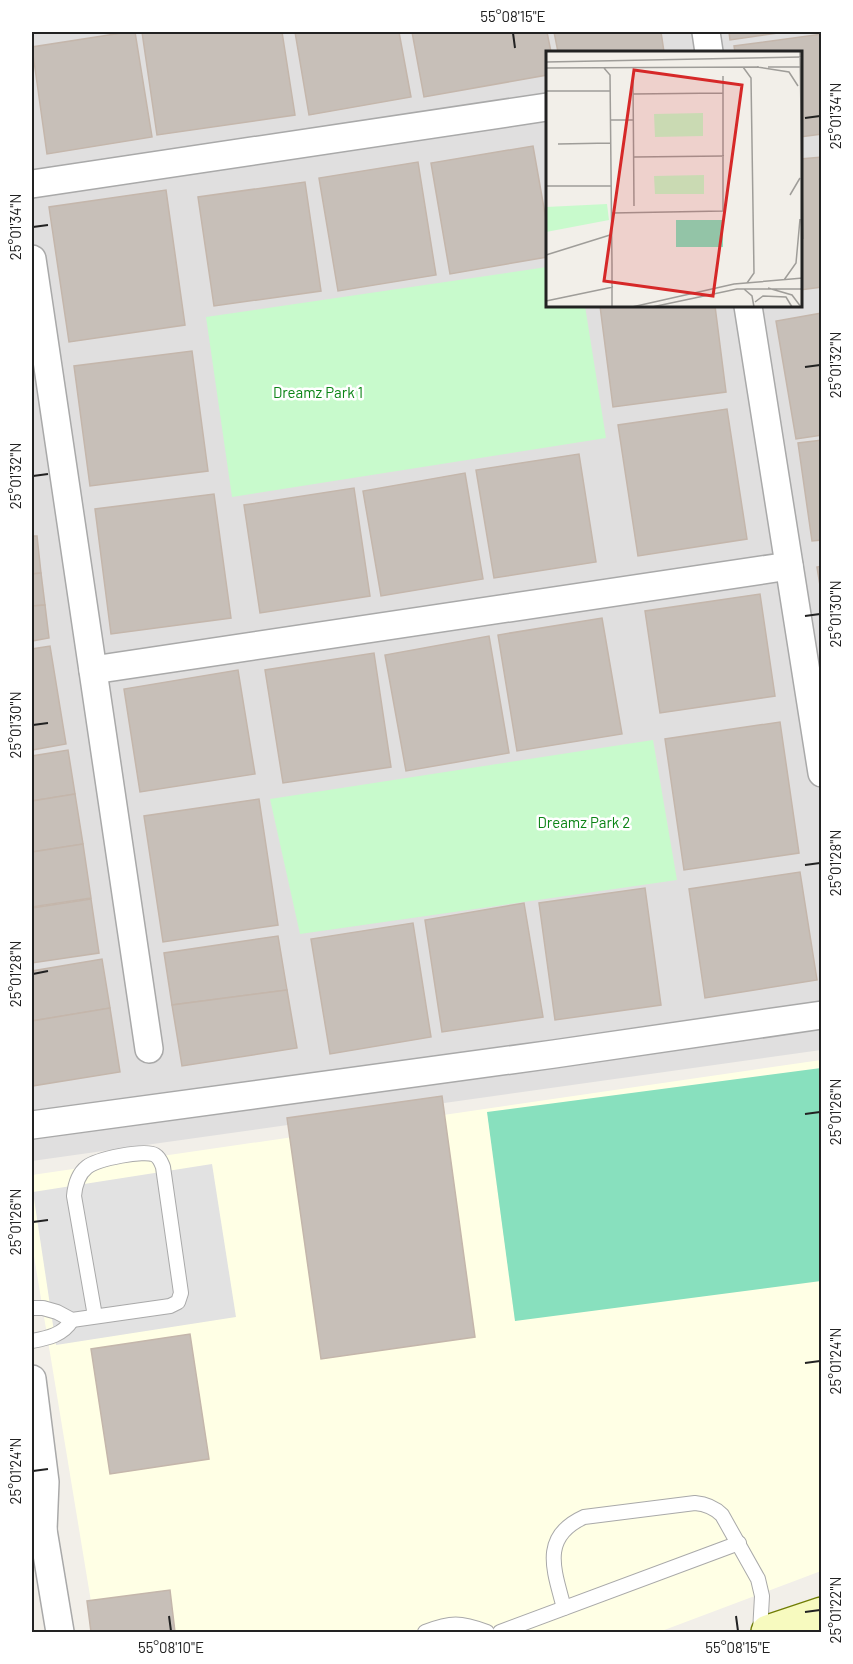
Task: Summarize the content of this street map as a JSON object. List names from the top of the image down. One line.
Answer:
{"parks":["Dreamz Park 1","Dreamz Park 2"],"coordinates":["55°08'15\"E","25°01'34\"N","25°01'32\"N","25°01'30\"N","25°01'28\"N","25°01'26\"N","25°01'24\"N","25°01'22\"N","55°08'10\"E"]}
